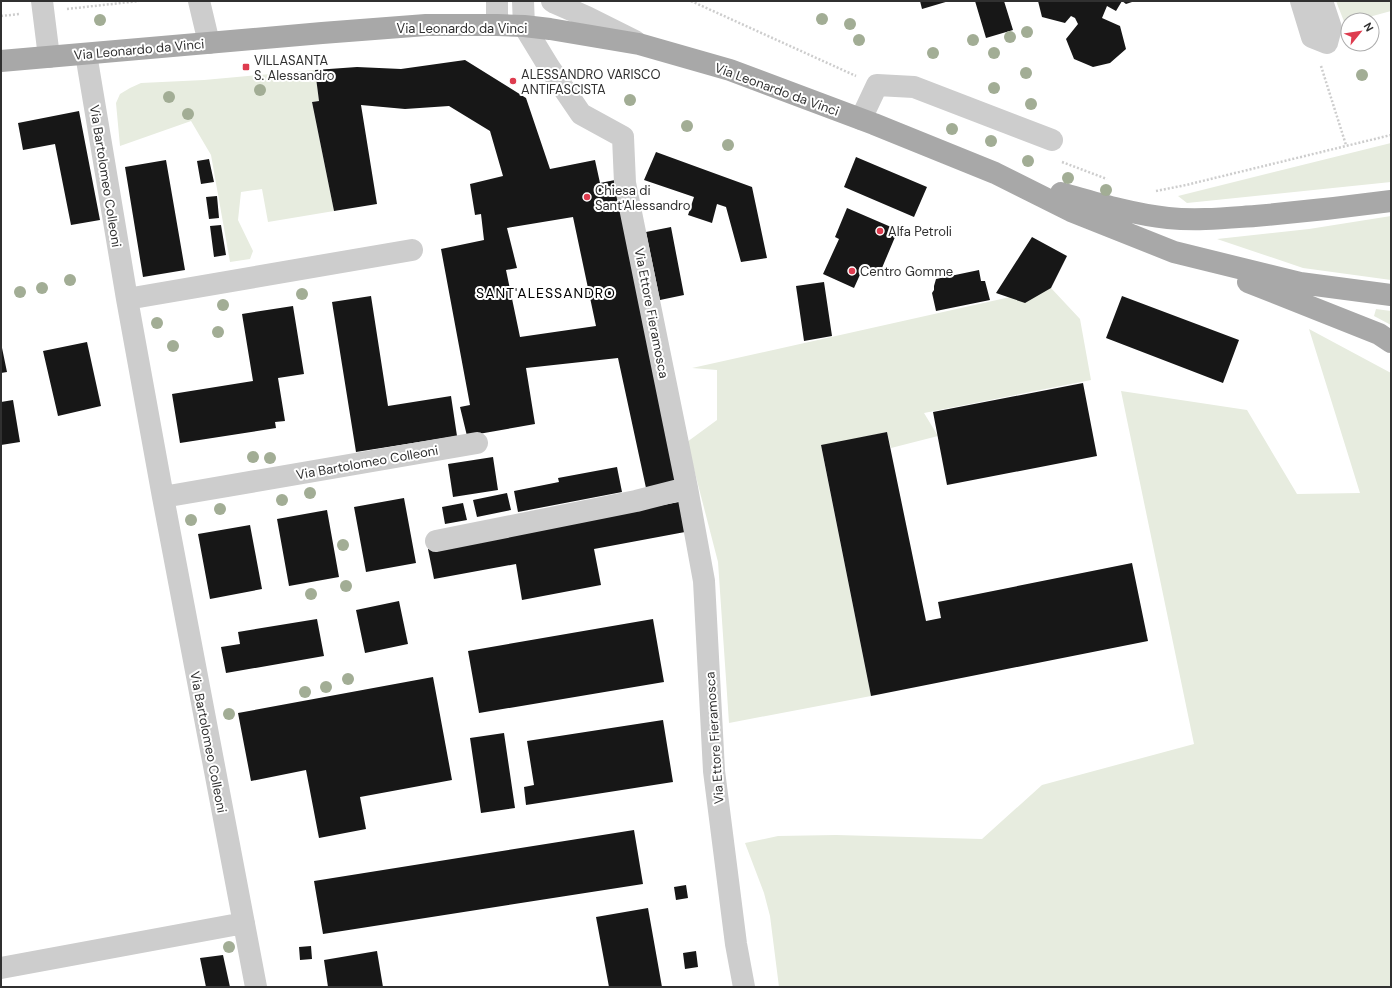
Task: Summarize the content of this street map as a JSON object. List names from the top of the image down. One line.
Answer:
{"streets":{"main road":["Via Leonardo da Vinci"],"street":["Via Bartolomeo Colleoni","Via Ettore Fieramosca"]},"crossings":[["Via Leonardo da Vinci","Via Bartolomeo Colleoni"],["Via Leonardo da Vinci","Via Ettore Fieramosca"]],"districts":["SANT'ALESSANDRO"],"places":{"transit":["VILLASANTA S. Alessandro"],"other":["ALESSANDRO VARISCO ANTIFASCISTA","Chiesa di Sant'Alessandro","Alfa Petroli","Centro Gomme"]},"north":"top right"}
